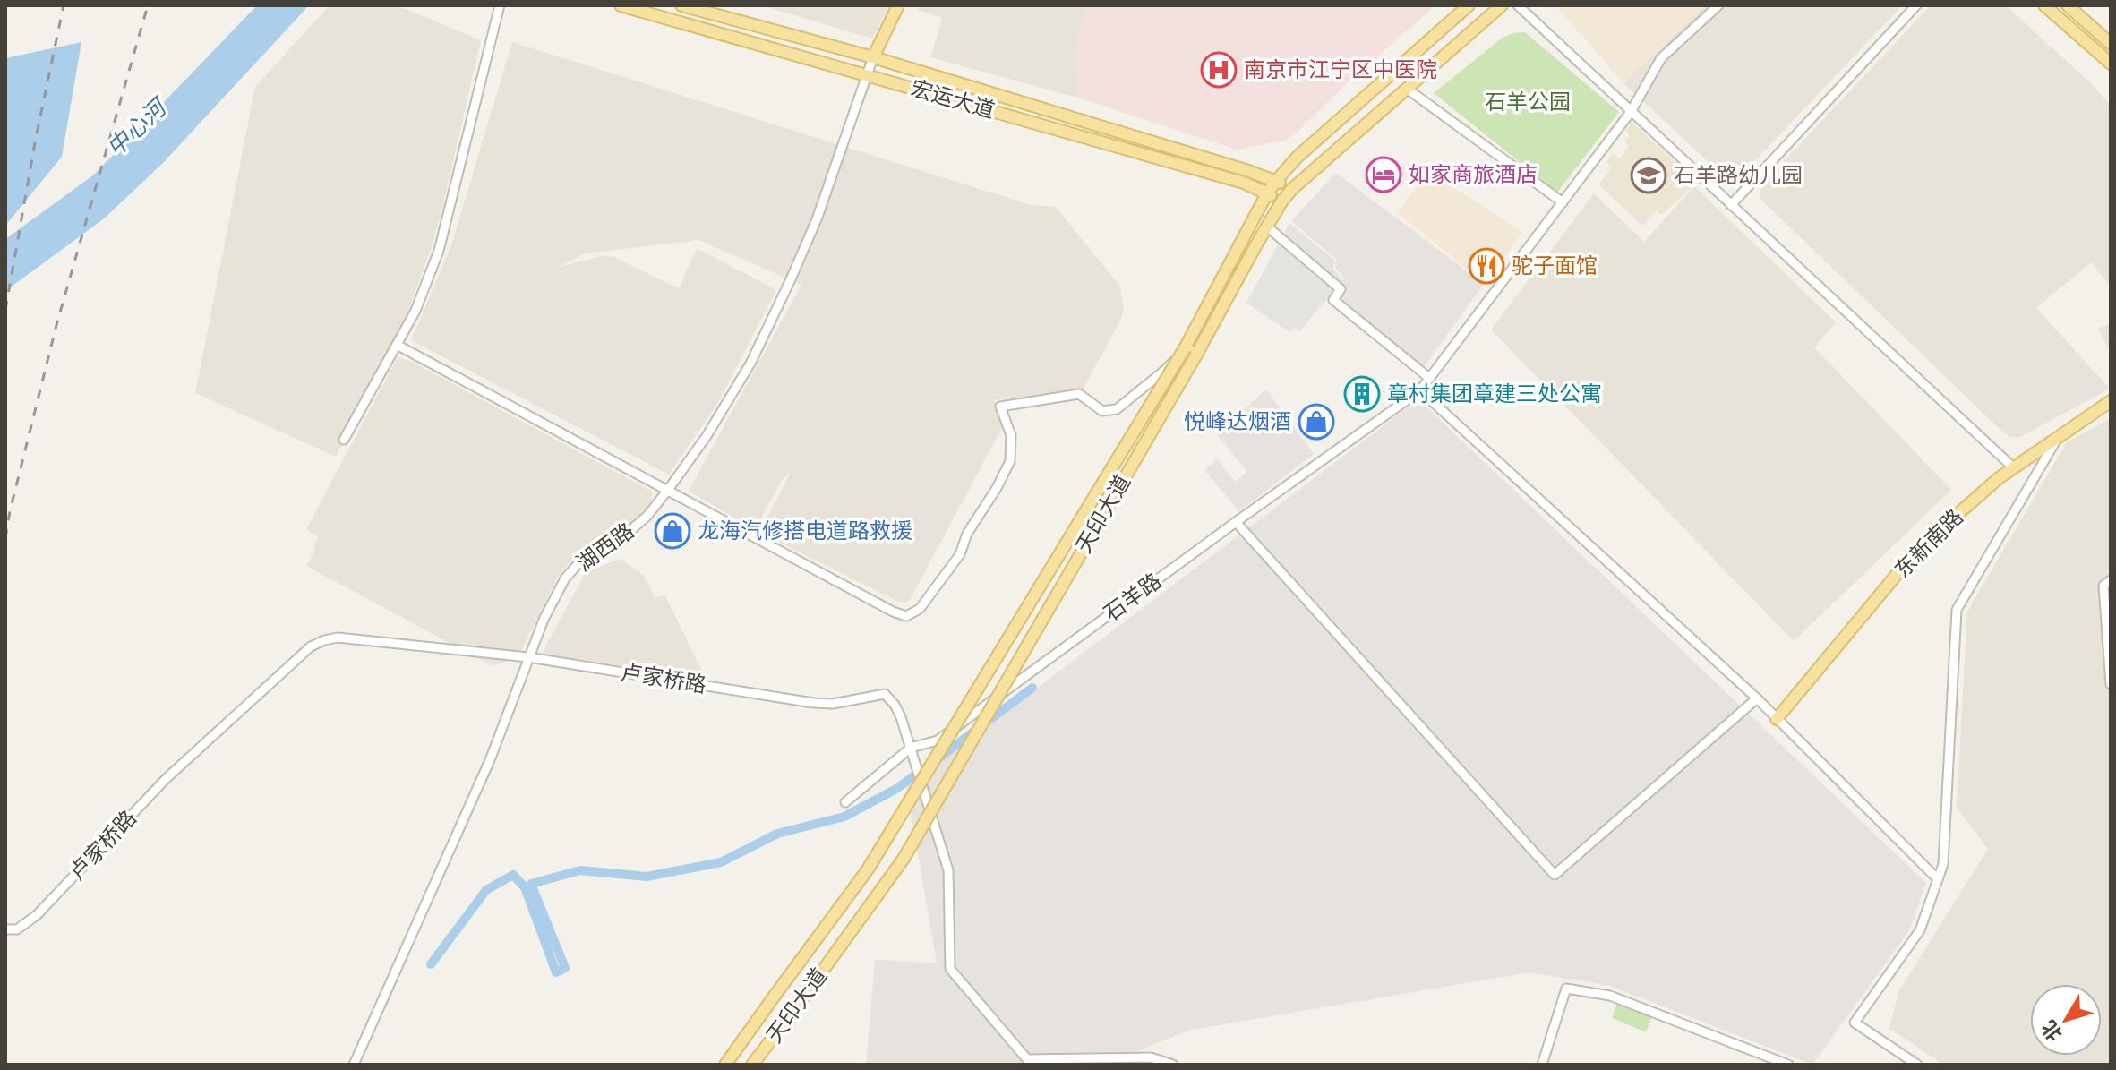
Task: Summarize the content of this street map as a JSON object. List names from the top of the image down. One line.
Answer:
{"streets":{"main road":["宏运大道","天印大道","东新南路","湖西路"],"street":["石羊路","卢家桥路"]},"crossings":[["宏运大道","天印大道"],["宏运大道","湖西路"],["湖西路","卢家桥路"],["石羊路","卢家桥路"]],"water":["中心河"],"parks":["石羊公园"],"places":{"hospital":["南京市江宁区中医院"],"hotel":["如家商旅酒店"],"school or university":["石羊路幼儿园"],"restaurant":["驼子面馆"],"building":["章村集团章建三处公寓"],"shop":["悦峰达烟酒","龙海汽修搭电道路救援"]},"north":"bottom left"}
